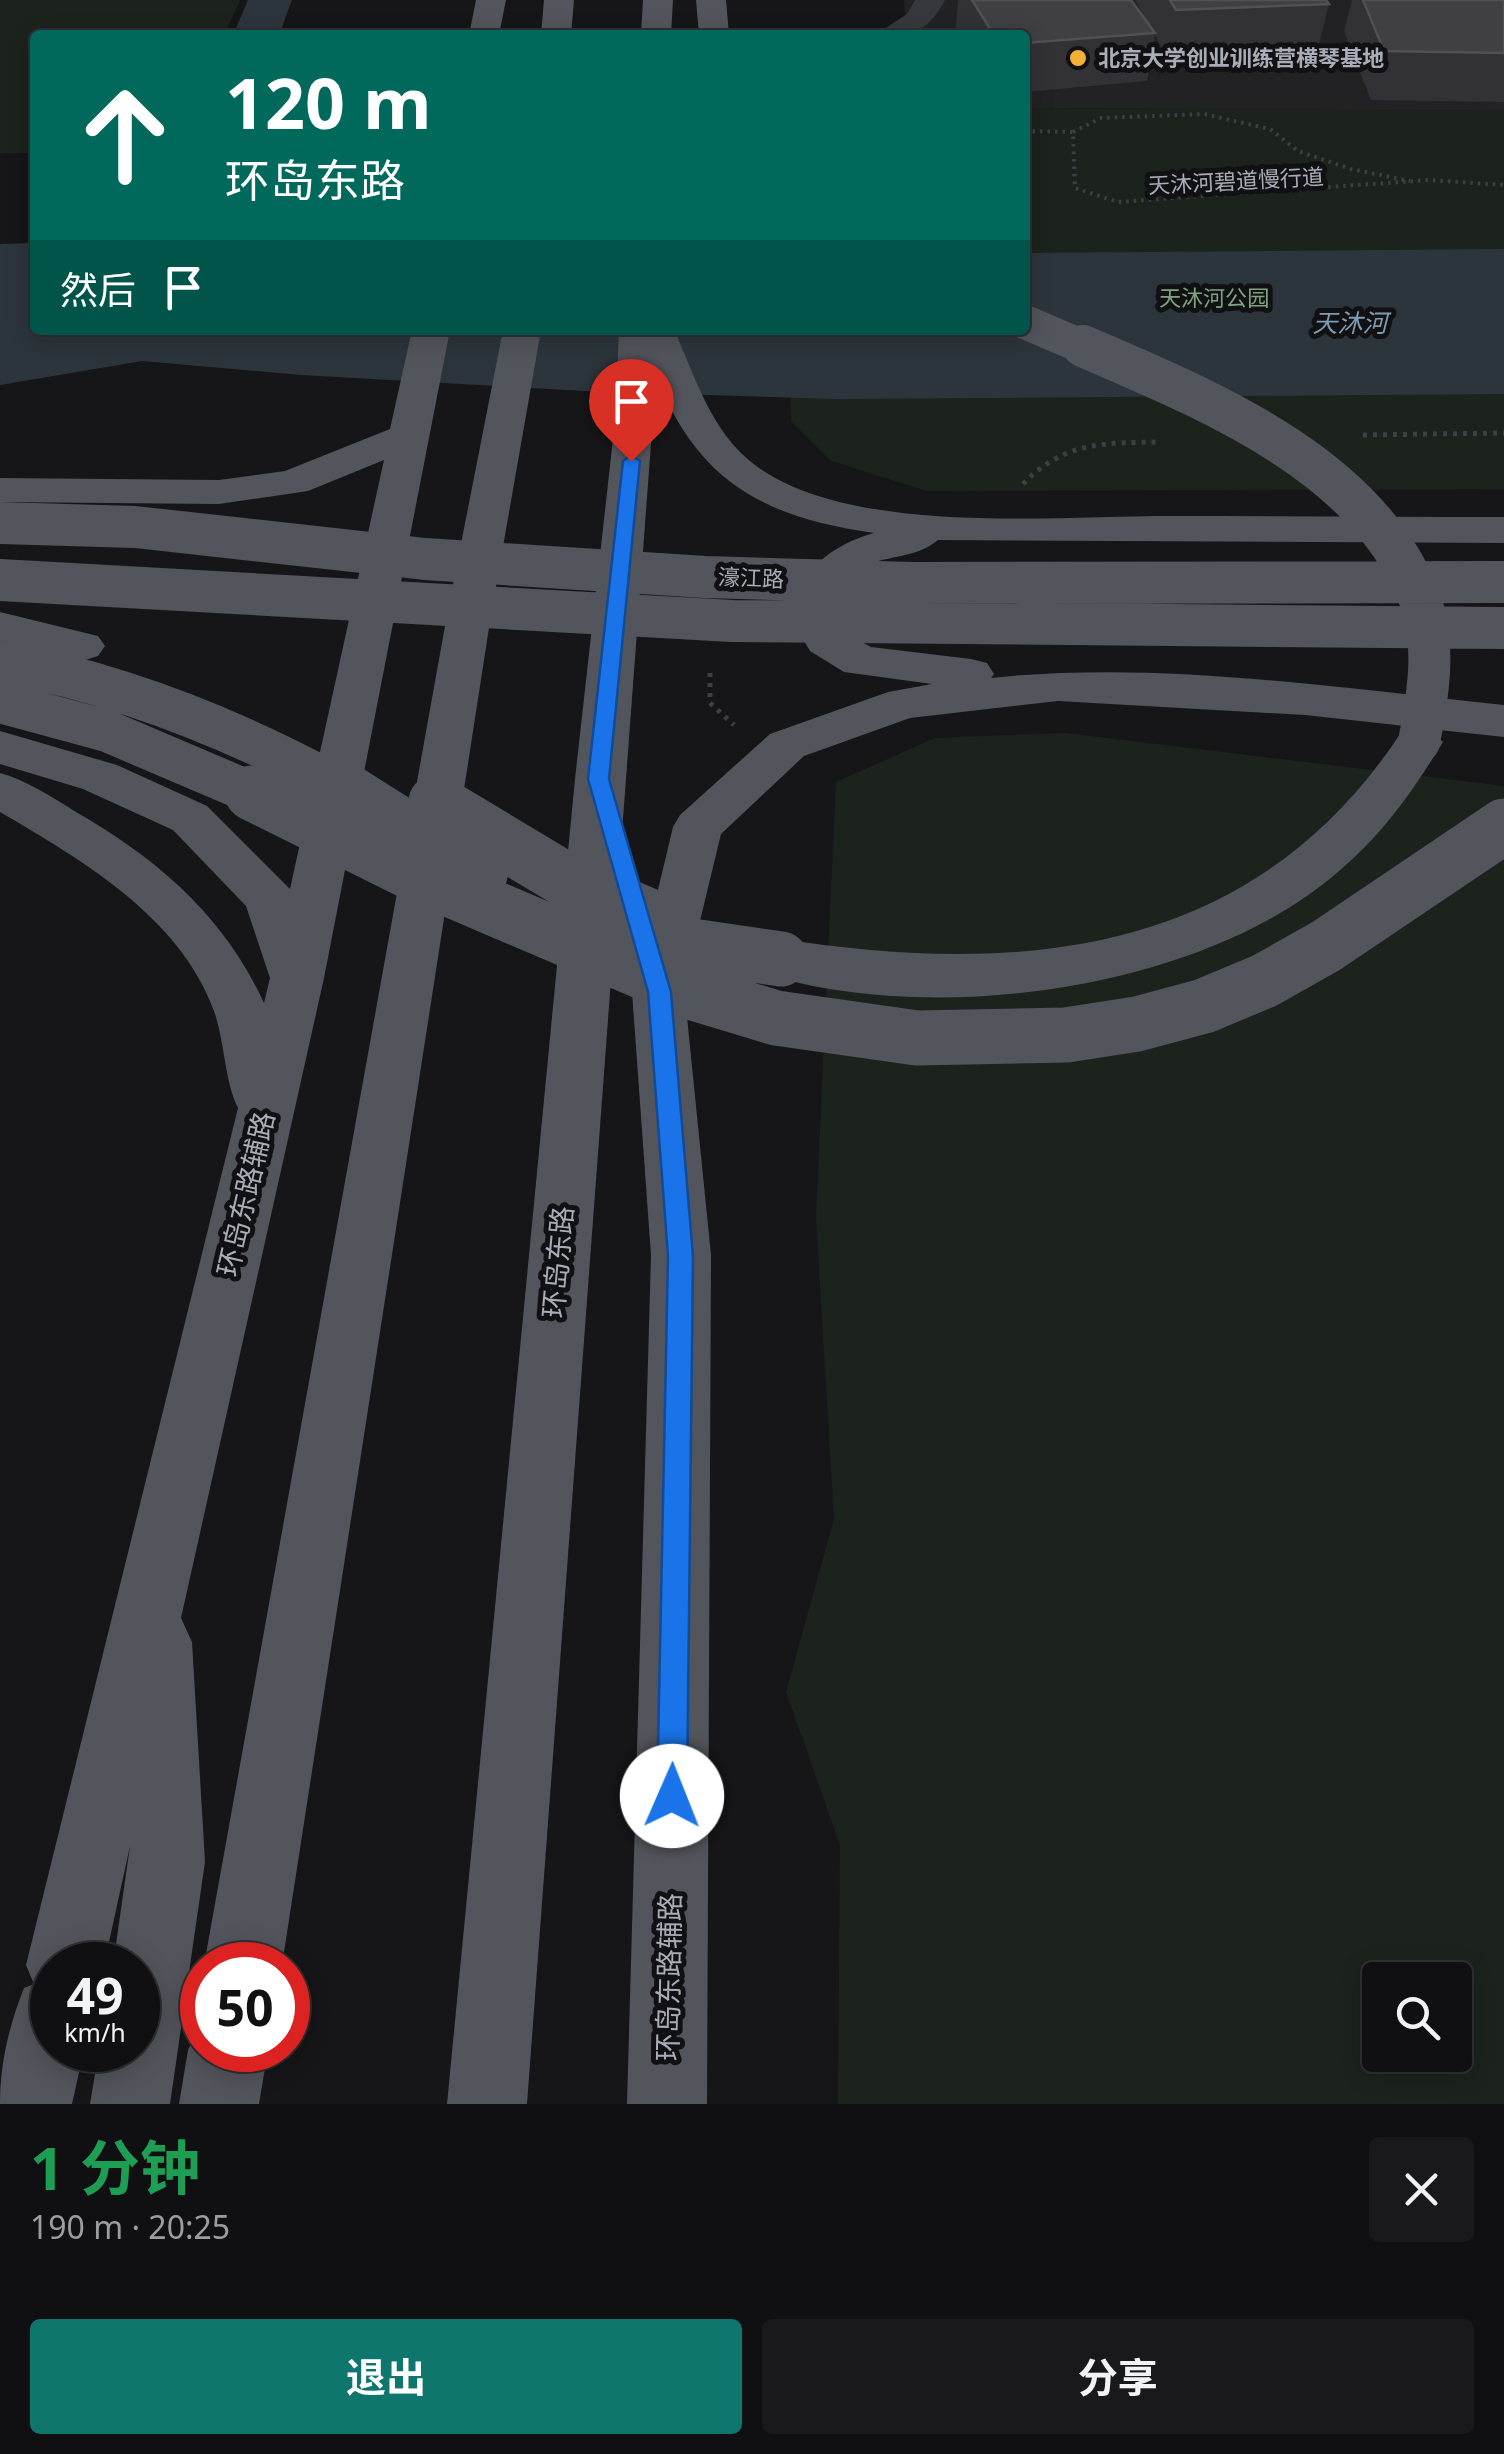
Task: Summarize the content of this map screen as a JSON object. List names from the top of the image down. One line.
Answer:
{"streets":{"main road":["濠江路","环岛东路辅路","环岛东路"],"path":["天沐河碧道慢行道"]},"crossings":[["环岛东路辅路","环岛东路"]],"water":["天沐河"],"parks":["天沐河公园"],"places":["北京大学创业训练营横琴基地"],"page":{"turn":["120 m","环岛东路"],"then":"然后","speed":"49 km/h","limit":"50","heading":["1 分钟","190 m · 20:25"],"buttons":["退出","分享"]}}
